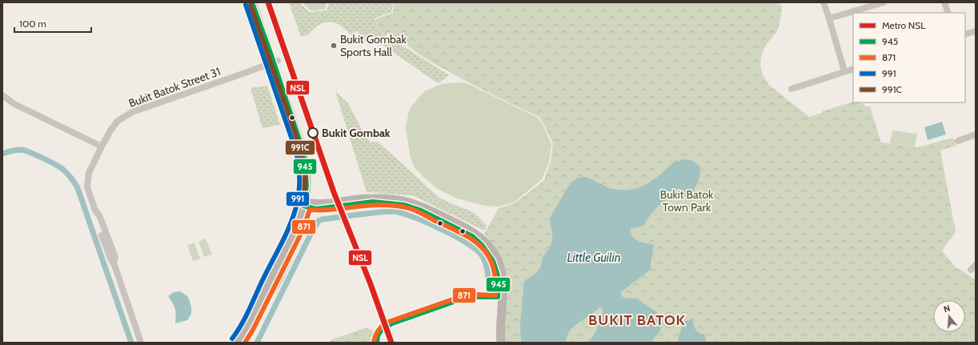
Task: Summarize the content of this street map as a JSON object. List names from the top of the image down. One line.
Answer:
{"streets":{"street":["Bukit Batok Street 31"]},"districts":["BUKIT BATOK"],"water":["Little Guilin"],"parks":["Bukit Batok Town Park"],"places":["Bukit Gombak Sports Hall","Bukit Gombak"],"lines":["metro line NSL","transit line 945","transit line 991","transit line 991C","transit line 871"],"legend":["Metro NSL","945","871","991","991C"],"scale_bar":"100 m","north":"top"}
